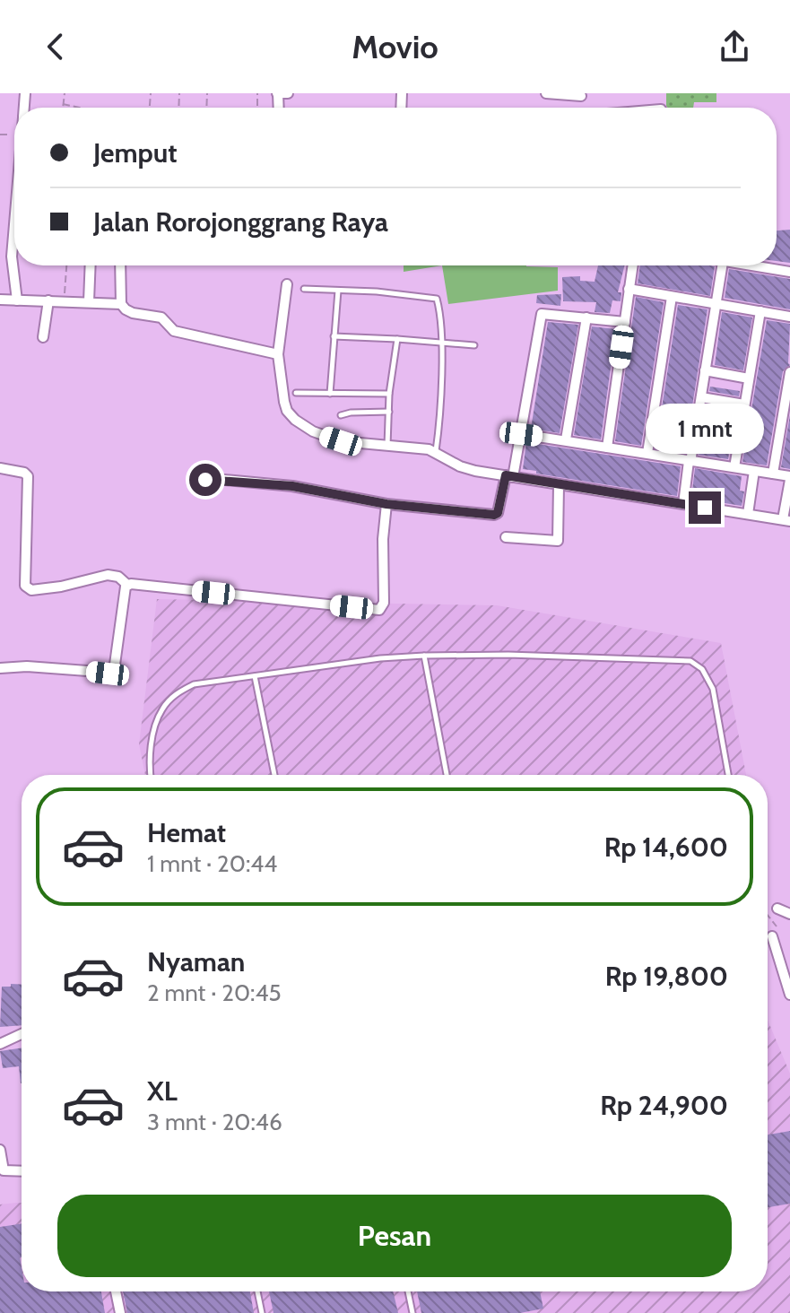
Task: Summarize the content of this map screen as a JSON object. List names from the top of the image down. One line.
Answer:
{"page":{"header":"Movio","banner":["Jemput","Jalan Rorojonggrang Raya"],"bubble":"1 mnt","list":[{"name":"Hemat","note":"1 mnt · 20:44","value":"Rp 14,600"},{"name":"Nyaman","note":"2 mnt · 20:45","value":"Rp 19,800"},{"name":"XL","note":"3 mnt · 20:46","value":"Rp 24,900"}],"buttons":"Pesan"}}
